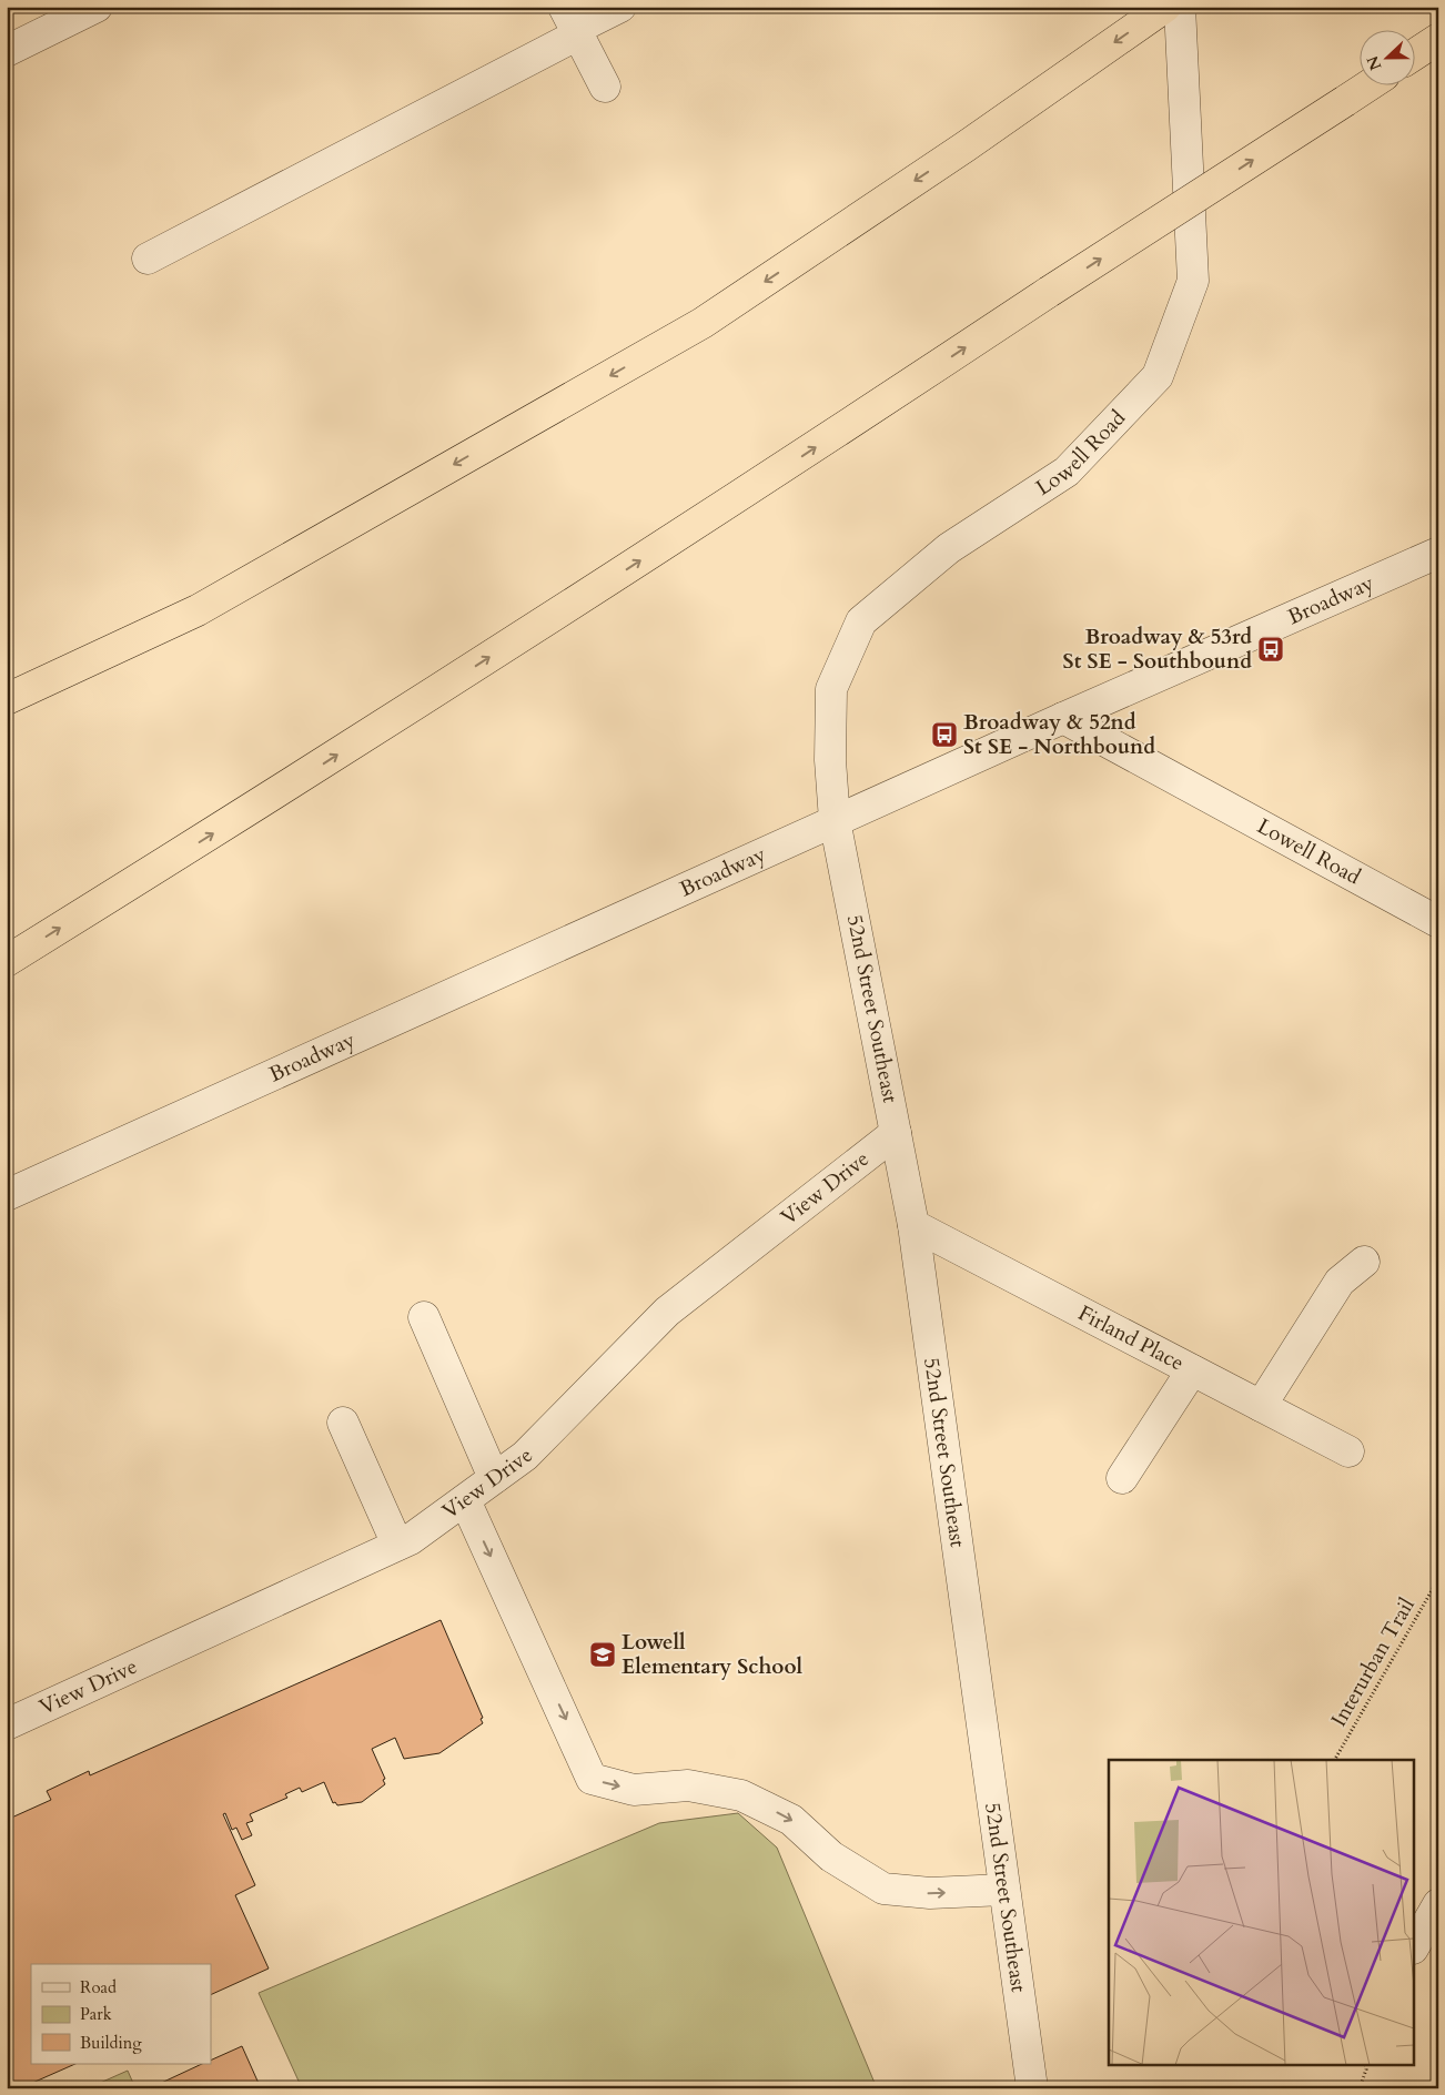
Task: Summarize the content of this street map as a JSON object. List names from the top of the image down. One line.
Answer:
{"streets":{"street":["Lowell Road","Broadway","52nd Street Southeast","View Drive","Firland Place"],"path":["Interurban Trail"]},"crossings":[["Lowell Road","Broadway"],["Lowell Road","52nd Street Southeast"],["Broadway","52nd Street Southeast"],["52nd Street Southeast","View Drive"],["52nd Street Southeast","Firland Place"]],"places":{"bus stop":["Broadway & 53rd St SE - Southbound","Broadway & 52nd St SE - Northbound"],"school or university":["Lowell Elementary School"]},"legend":["Road","Park","Building"],"north":"left"}
